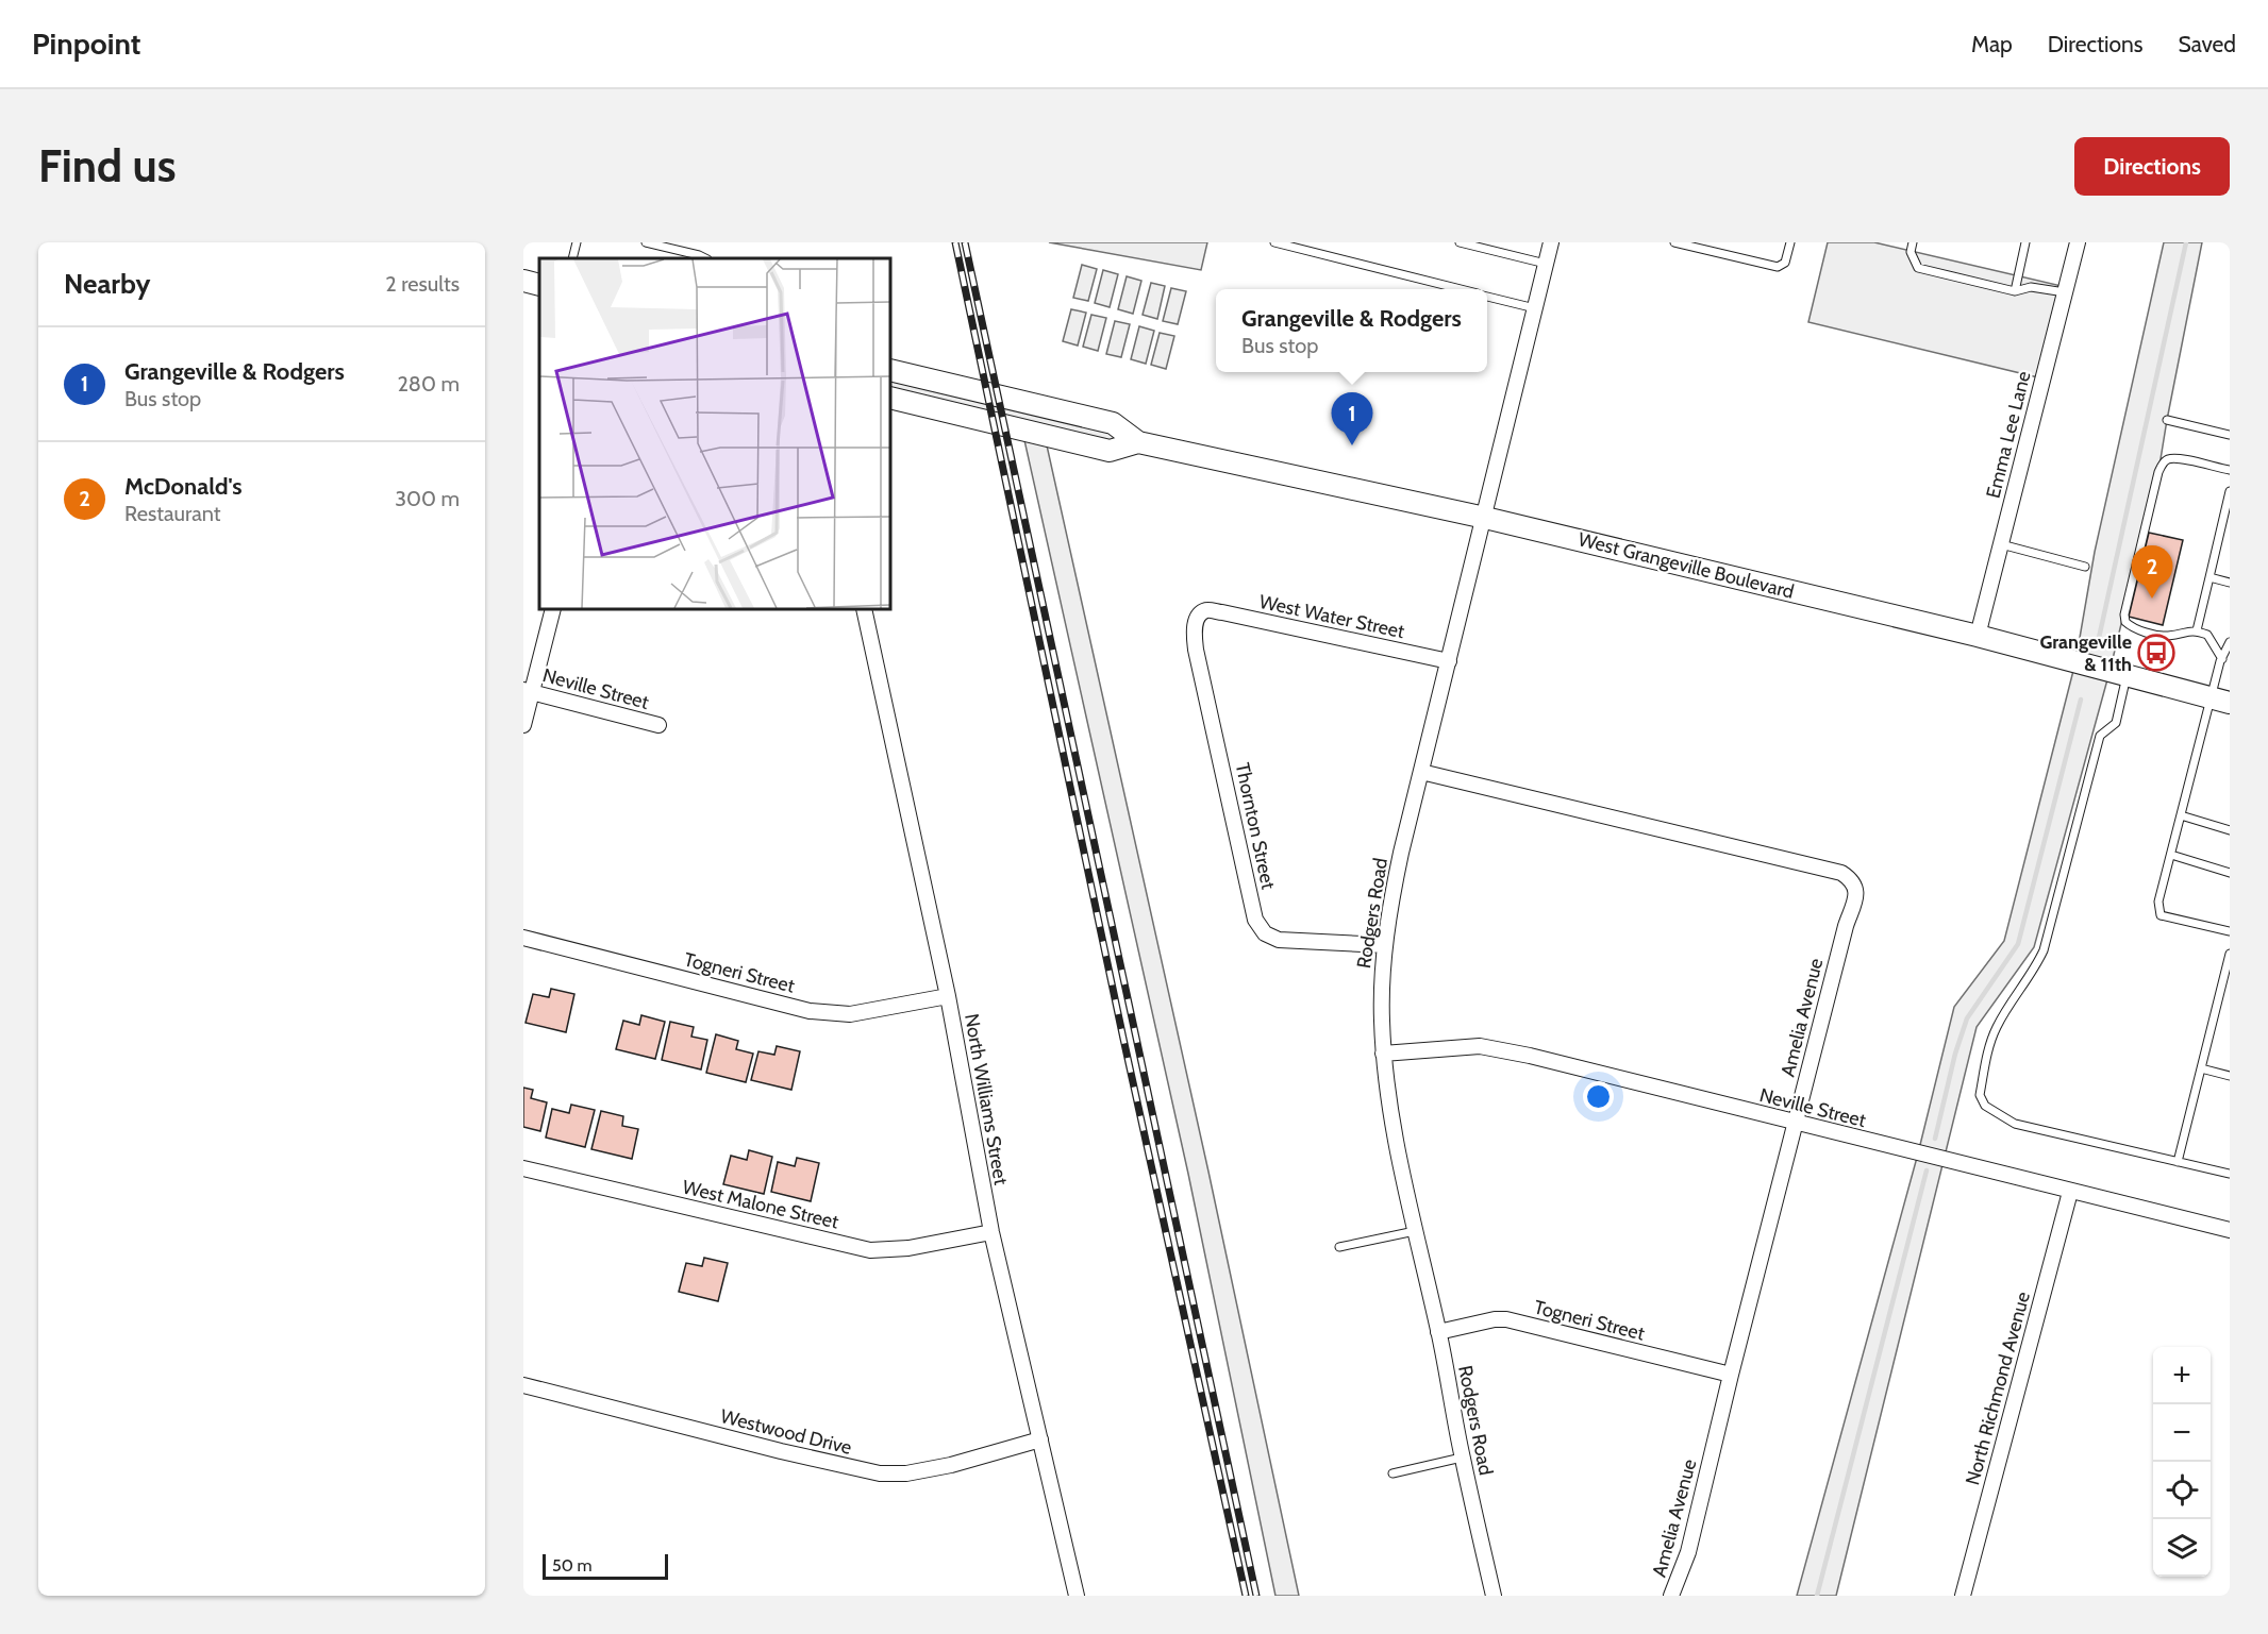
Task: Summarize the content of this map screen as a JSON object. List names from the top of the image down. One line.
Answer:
{"streets":{"main road":["West Grangeville Boulevard"],"street":["Emma Lee Lane","West Water Street","Neville Street","Thornton Street","Rodgers Road","Togneri Street","Amelia Avenue","North Williams Street","West Malone Street","North Richmond Avenue","Westwood Drive"]},"crossings":[["Emma Lee Lane","West Grangeville Boulevard"],["West Grangeville Boulevard","Rodgers Road"],["West Water Street","Thornton Street"],["West Water Street","Rodgers Road"],["Neville Street","Rodgers Road"],["Neville Street","Amelia Avenue"],["Neville Street","North Richmond Avenue"],["Thornton Street","Rodgers Road"],["Rodgers Road","Togneri Street"],["Rodgers Road","Amelia Avenue"],["Togneri Street","Amelia Avenue"],["Togneri Street","North Williams Street"],["North Williams Street","West Malone Street"],["North Williams Street","Westwood Drive"]],"places":{"bus stop":["Grangeville & 11th"]},"scale_bar":"50 m","page":{"header":"Pinpoint","nav":["Map","Directions","Saved"],"buttons":"Directions","title":"Find us","heading":["Nearby","2 results"],"popup":["Grangeville & Rodgers","Bus stop"],"list":[{"mark":"1","name":"Grangeville & Rodgers","note":"Bus stop","value":"280 m"},{"mark":"2","name":"McDonald's","note":"Restaurant","value":"300 m"}],"pins":["1","2"],"map_buttons":["+","−"],"scale":"50 m"}}
